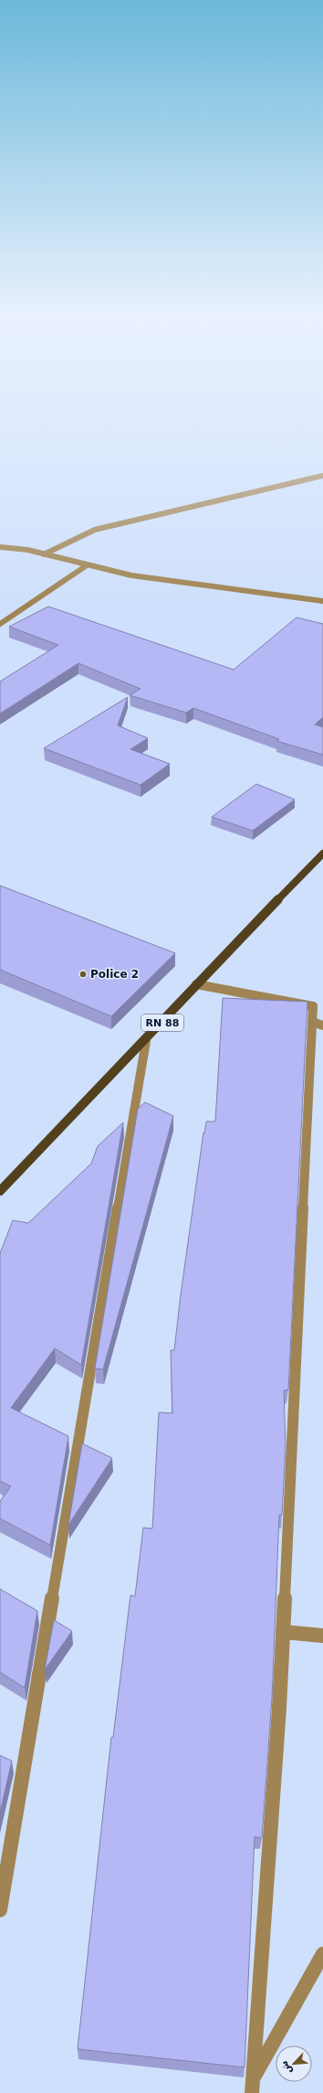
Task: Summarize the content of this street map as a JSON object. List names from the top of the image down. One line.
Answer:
{"streets":{"main road":["RN 88"]},"places":["Police 2"],"north":"bottom left"}
